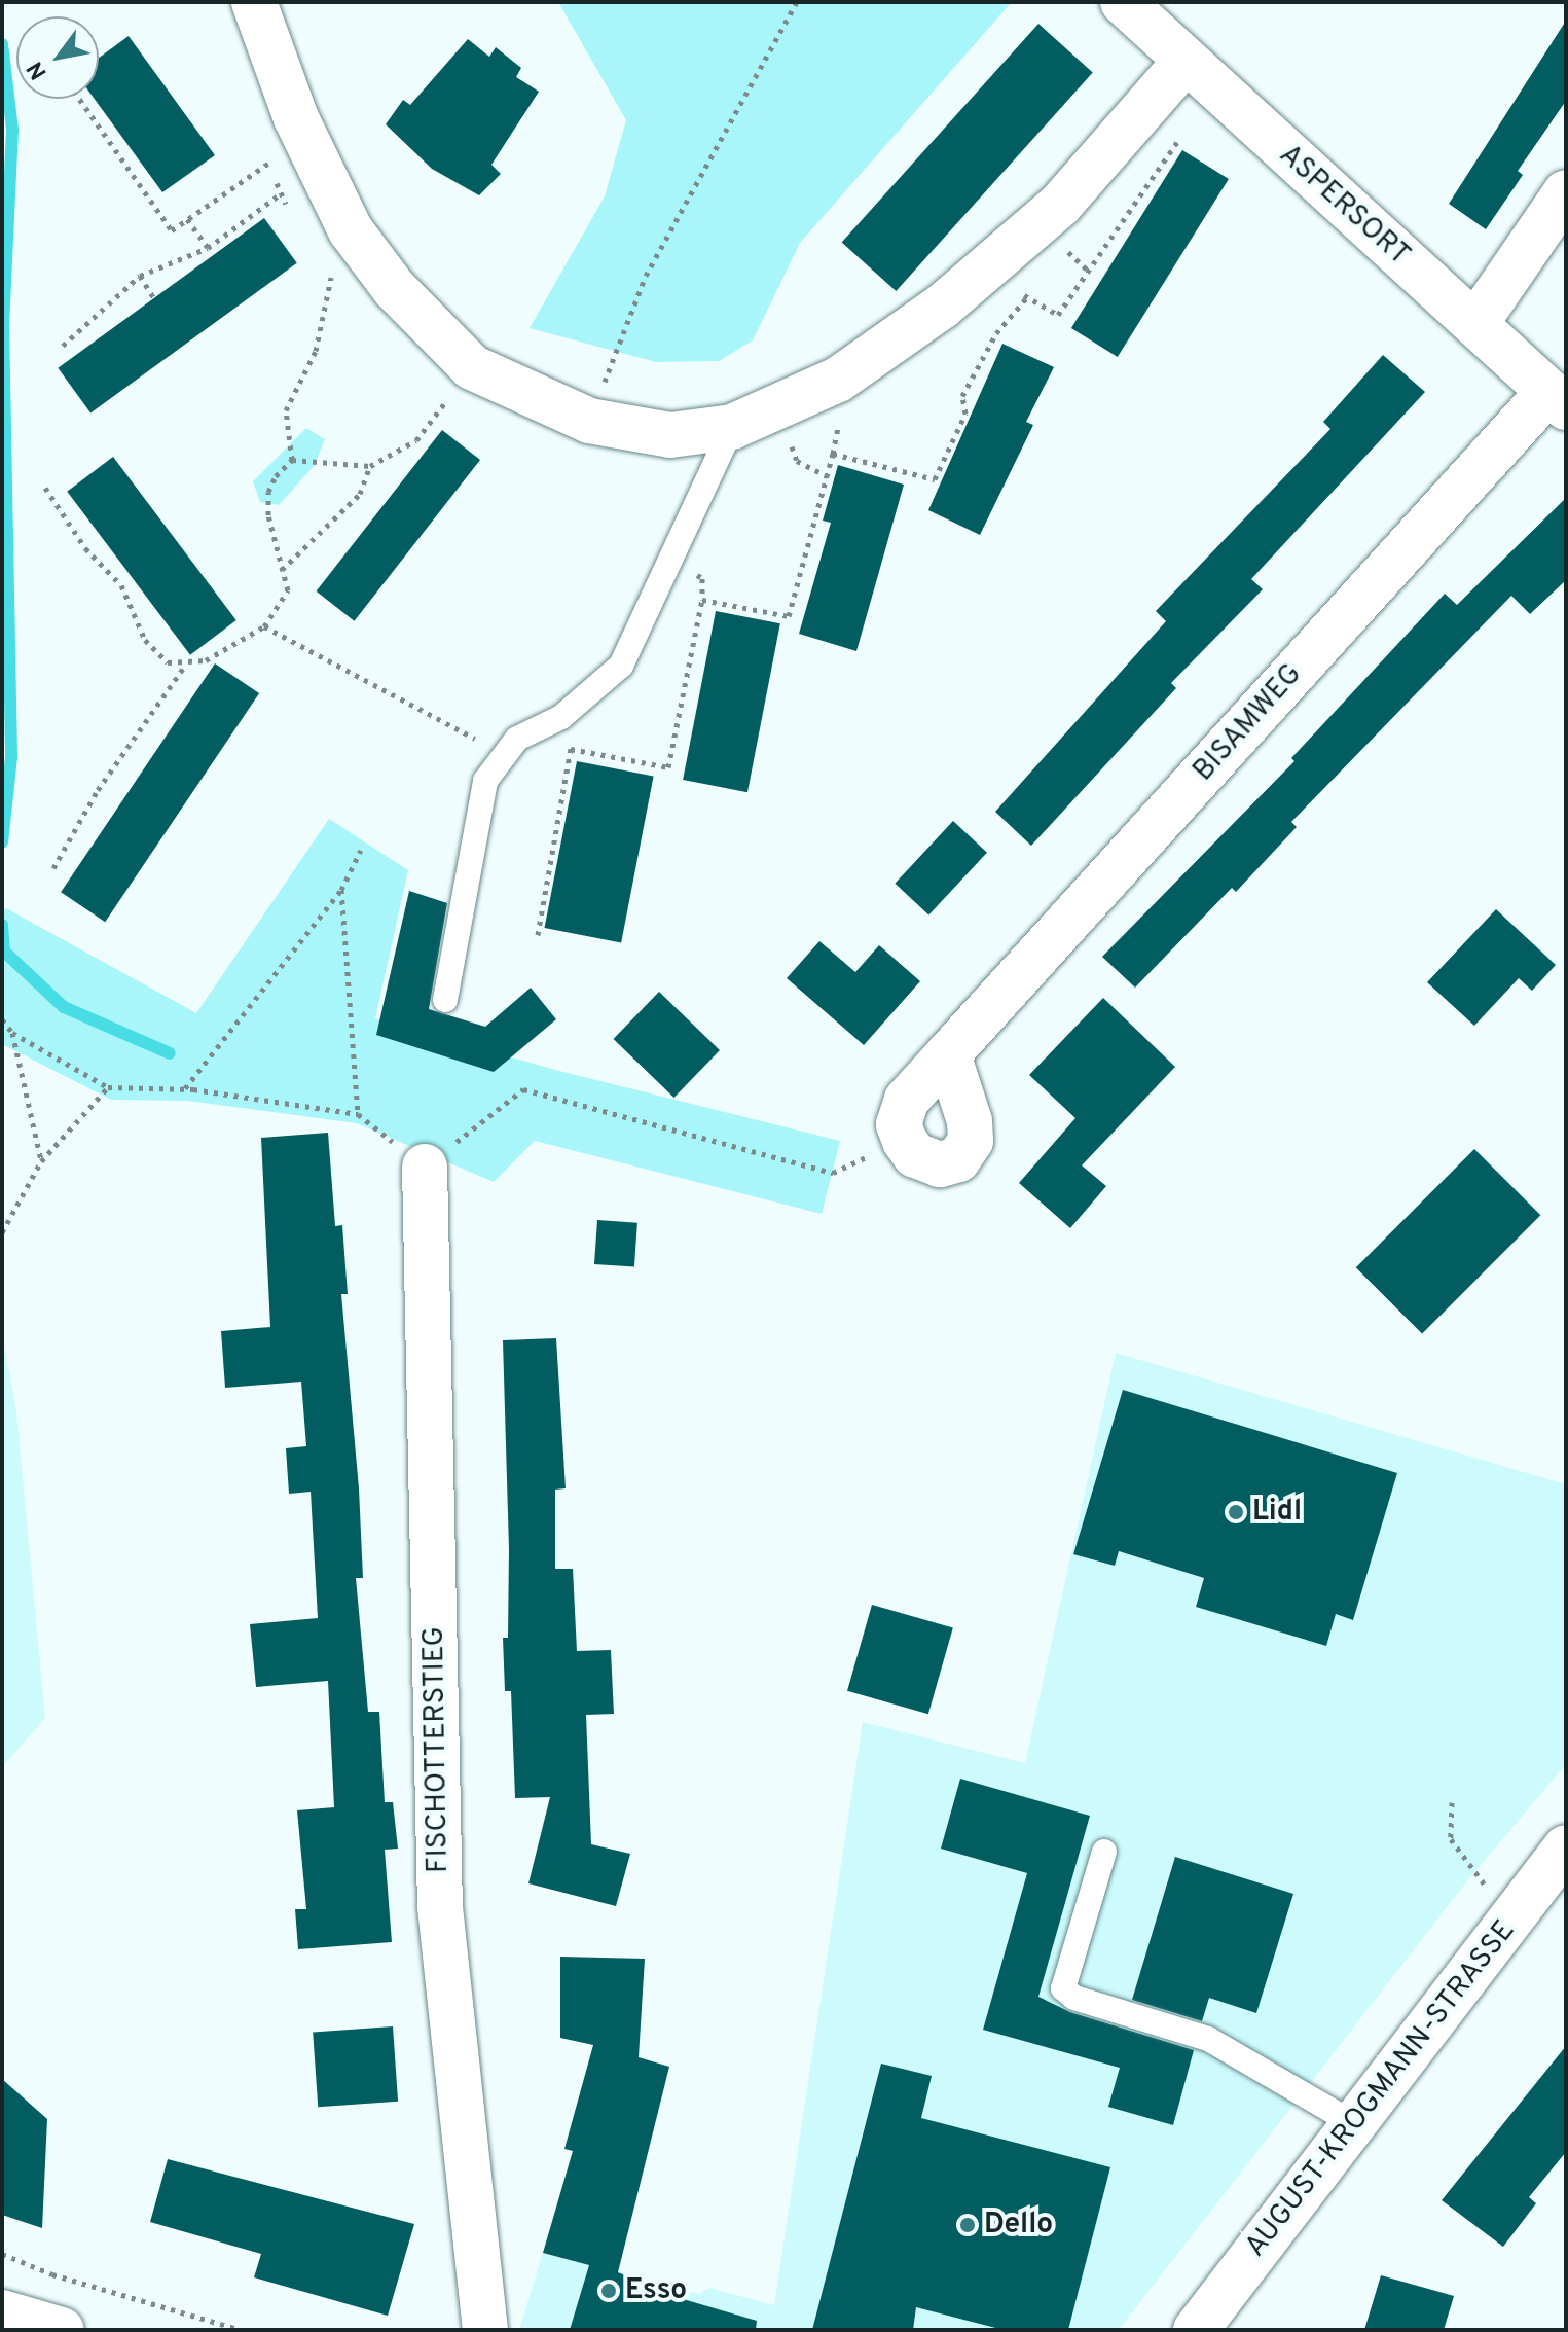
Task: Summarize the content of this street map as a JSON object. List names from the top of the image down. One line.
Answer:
{"streets":{"street":["ASPERSORT","BISAMWEG","FISCHOTTERSTIEG","AUGUST-KROGMANN-STRASSE"]},"crossings":[["ASPERSORT","BISAMWEG"]],"places":["Lidl","Dello","Esso"],"north":"bottom left"}
